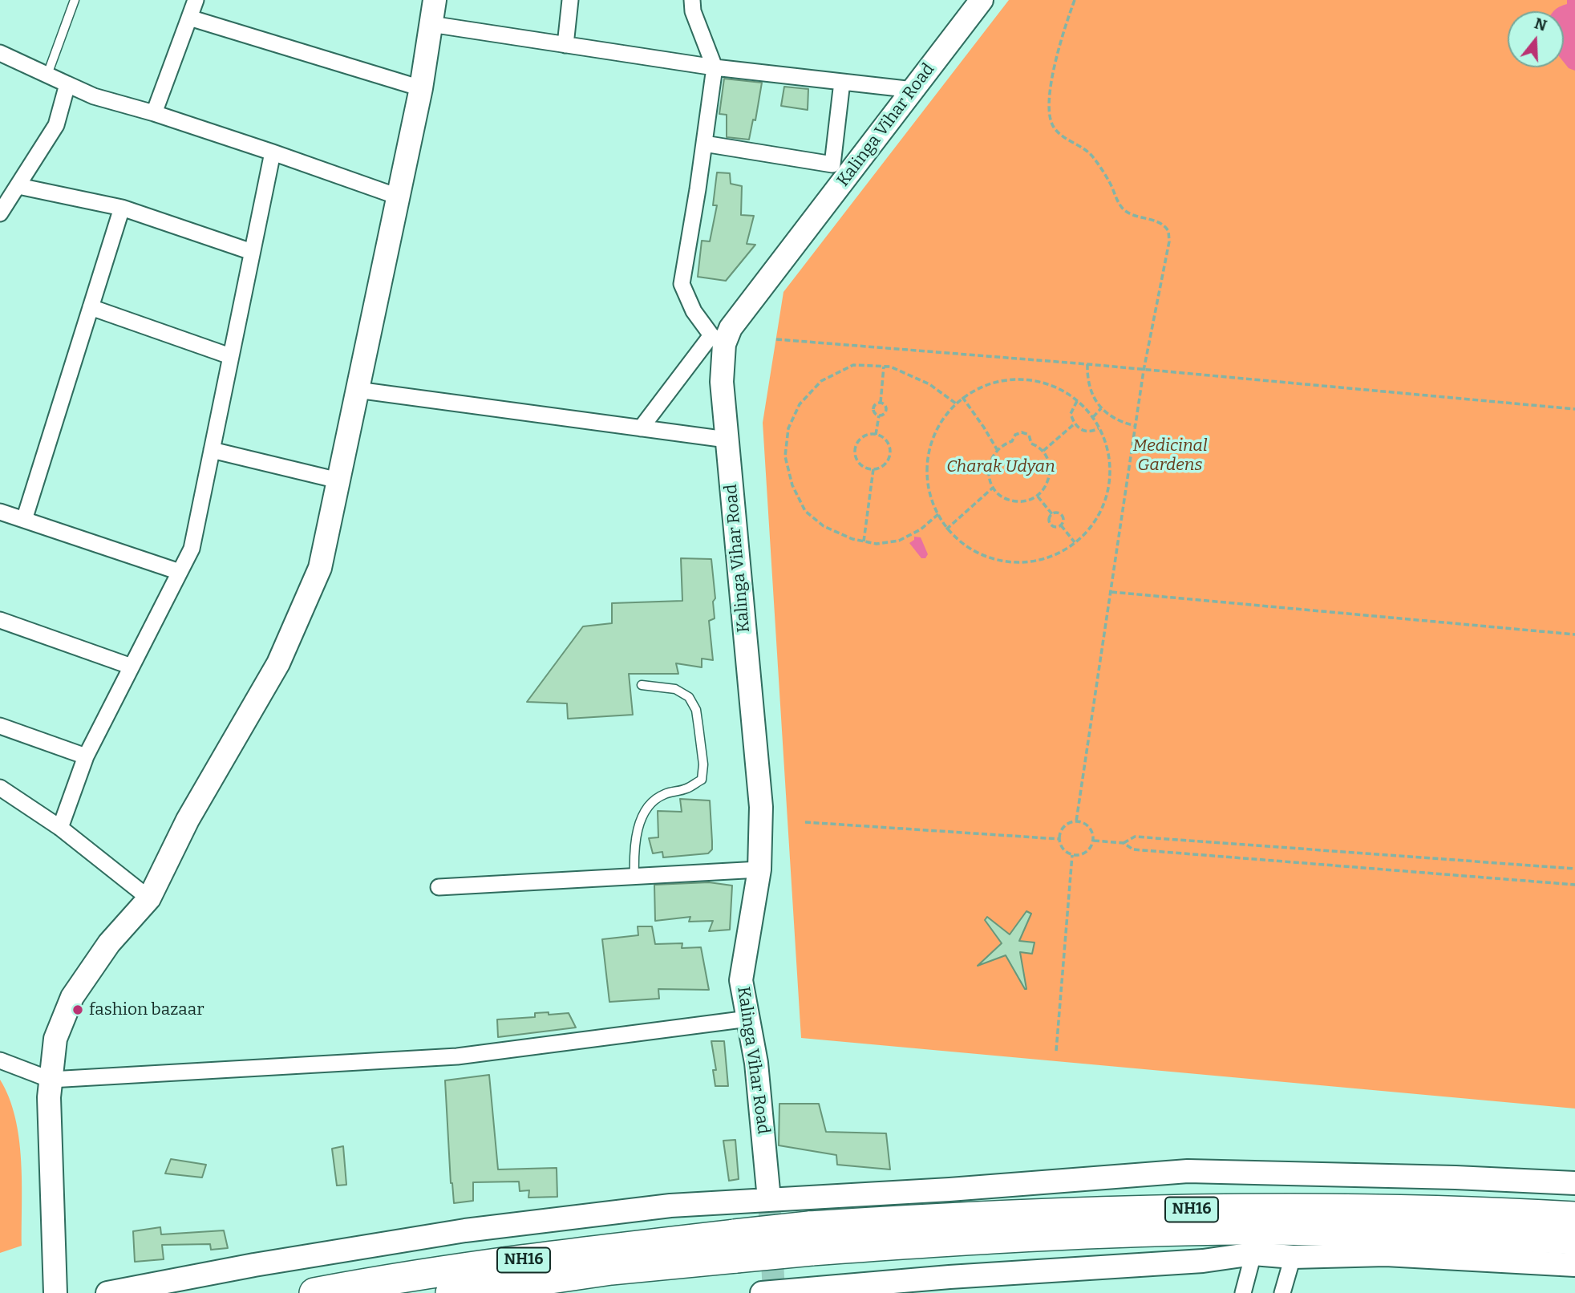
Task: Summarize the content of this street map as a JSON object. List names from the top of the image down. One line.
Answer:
{"streets":{"highway":["NH16"],"street":["Kalinga Vihar Road"]},"parks":["Medicinal Gardens","Charak Udyan"],"places":["fashion bazaar"],"north":"top"}
